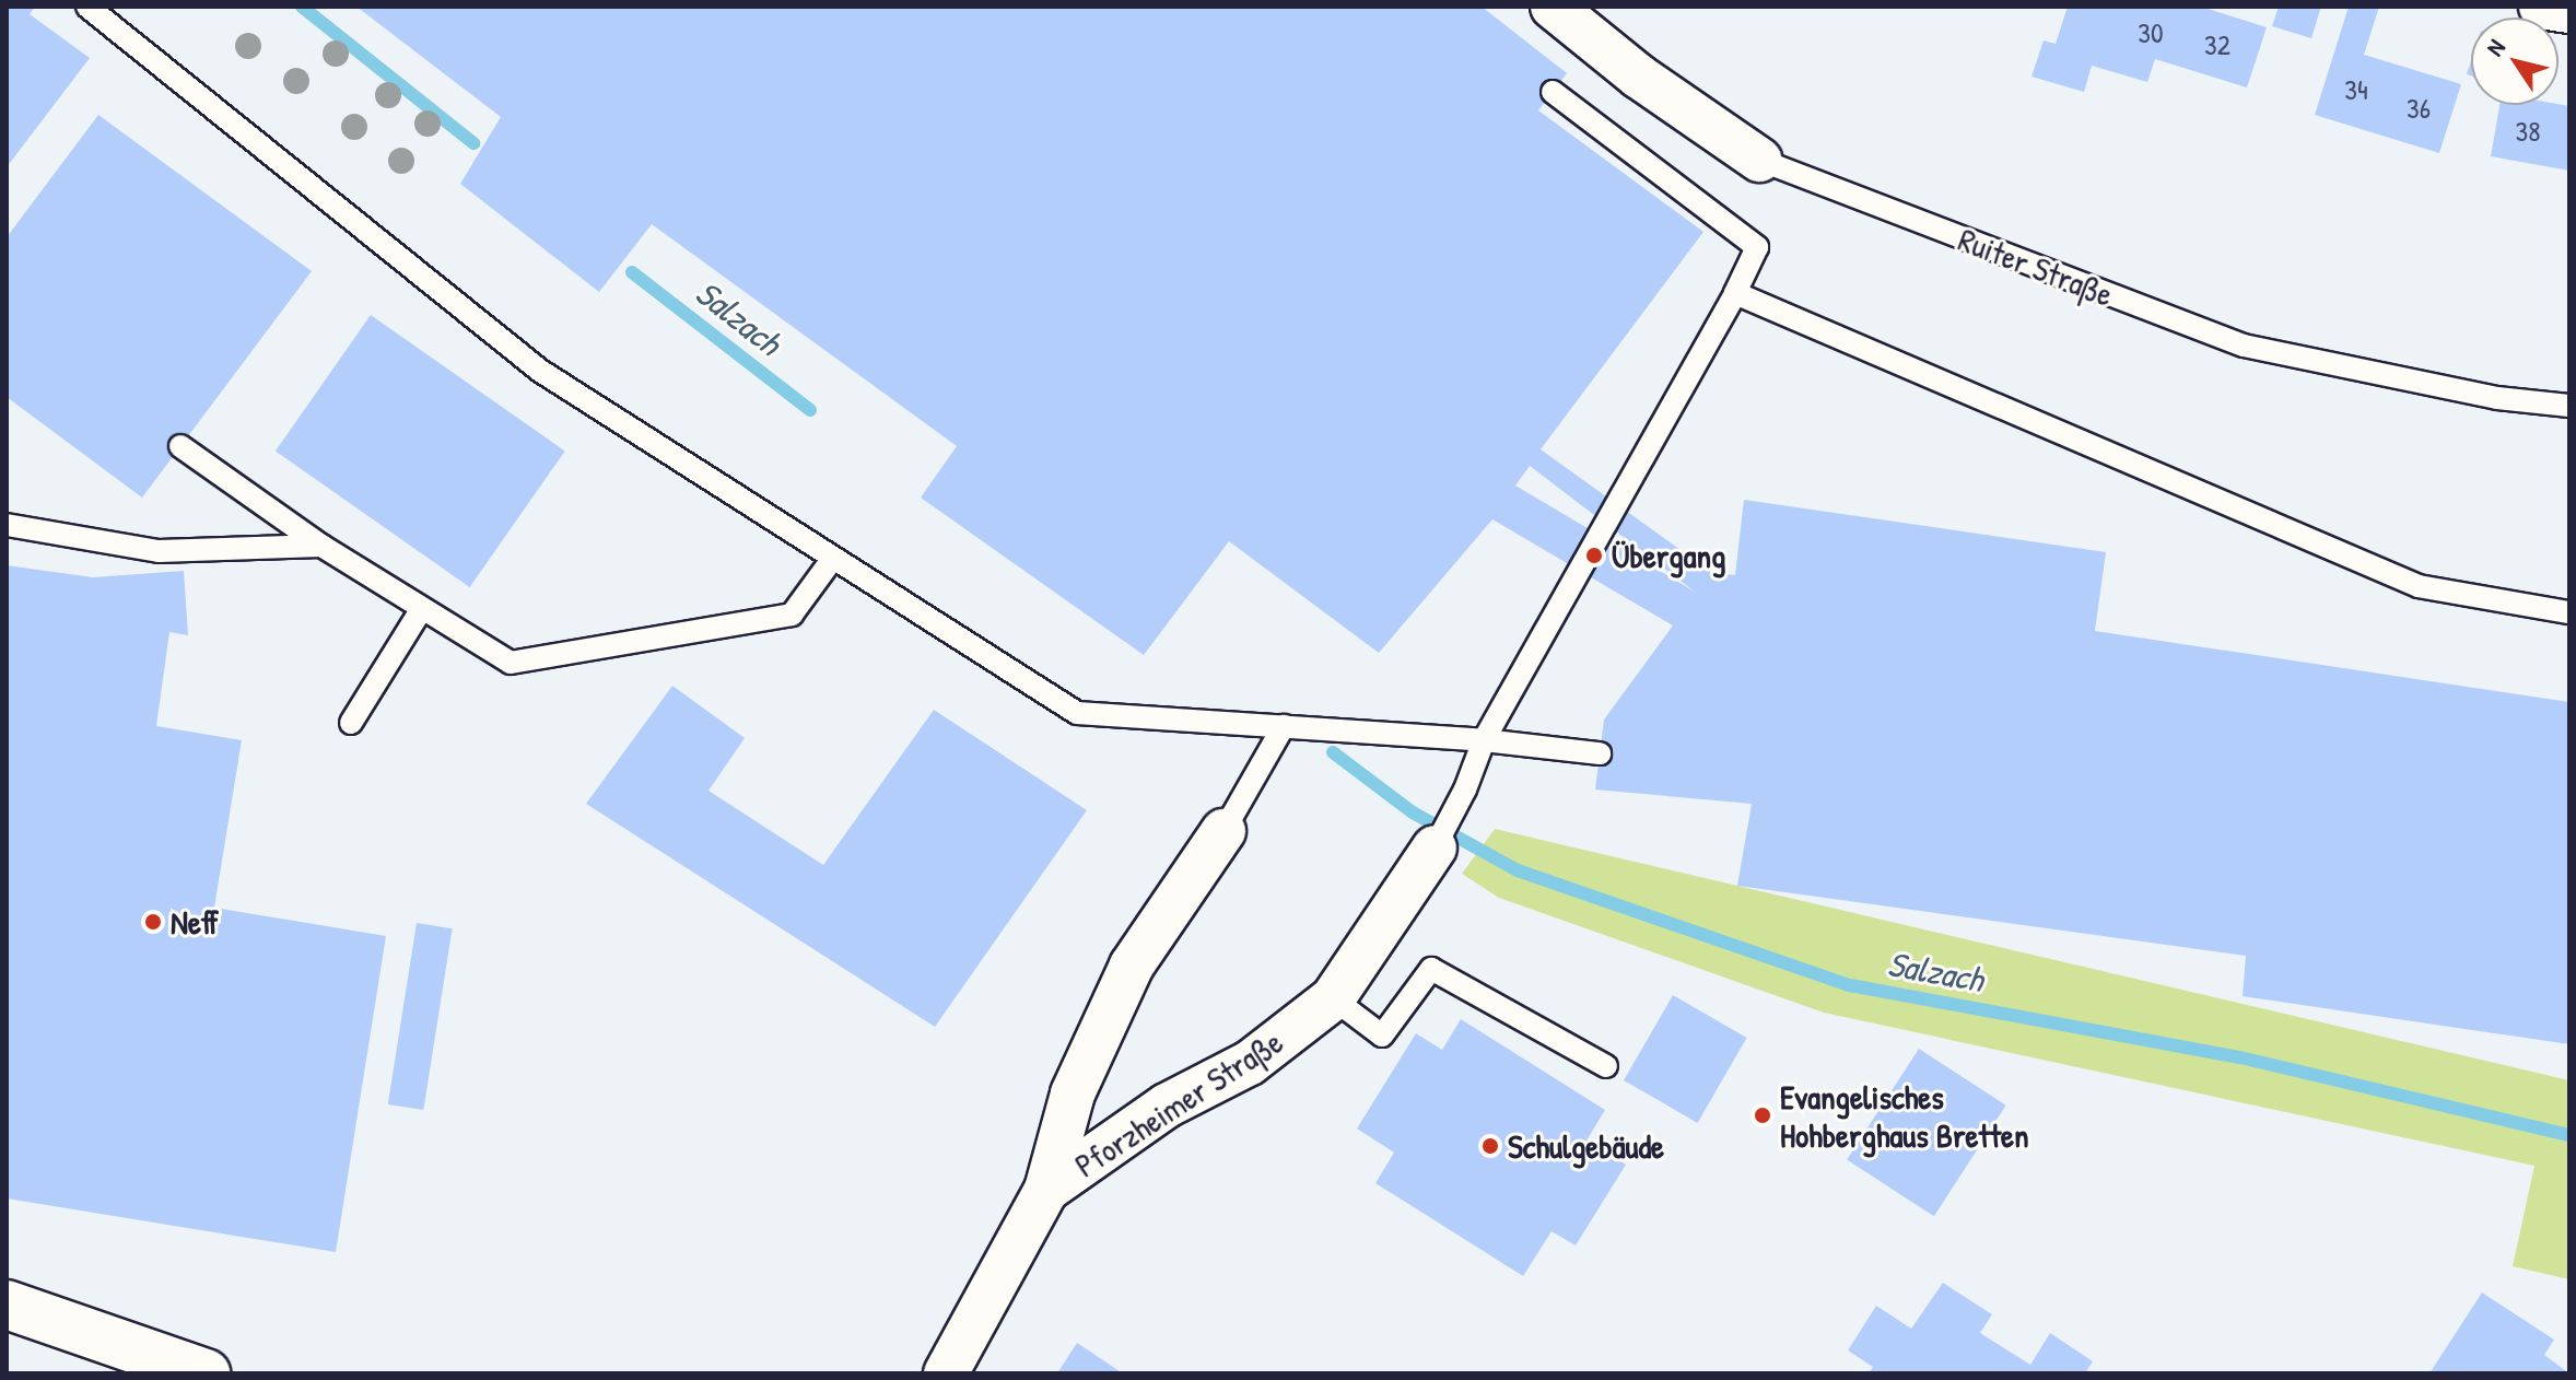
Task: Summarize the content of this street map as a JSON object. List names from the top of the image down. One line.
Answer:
{"streets":{"street":["Ruiter Straße","Pforzheimer Straße"]},"water":["Salzach"],"places":["Übergang","Neff","Evangelisches Hohberghaus Bretten","Schulgebäude"],"house_numbers":["30","32","34","36","38"],"north":"top left"}
